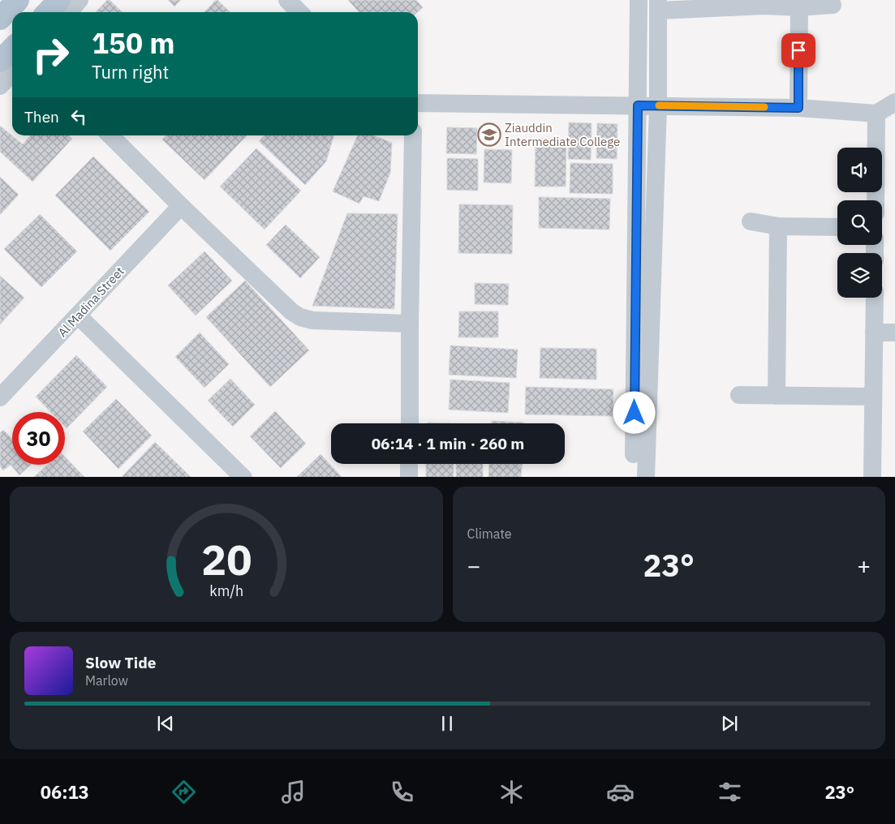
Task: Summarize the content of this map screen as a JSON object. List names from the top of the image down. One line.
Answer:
{"streets":{"street":["Al Madina Street"]},"places":{"school or university":["Ziauddin Intermediate College"]},"page":{"turn":["150 m","Turn right"],"then":"Then","limit":"30","trip":"06:14 · 1 min · 260 m","tile":"Climate","heat":["−","23°","+"],"song":["Slow Tide","Marlow"],"tabs":["06:13","23°"],"gauge":["20","km/h"]}}
